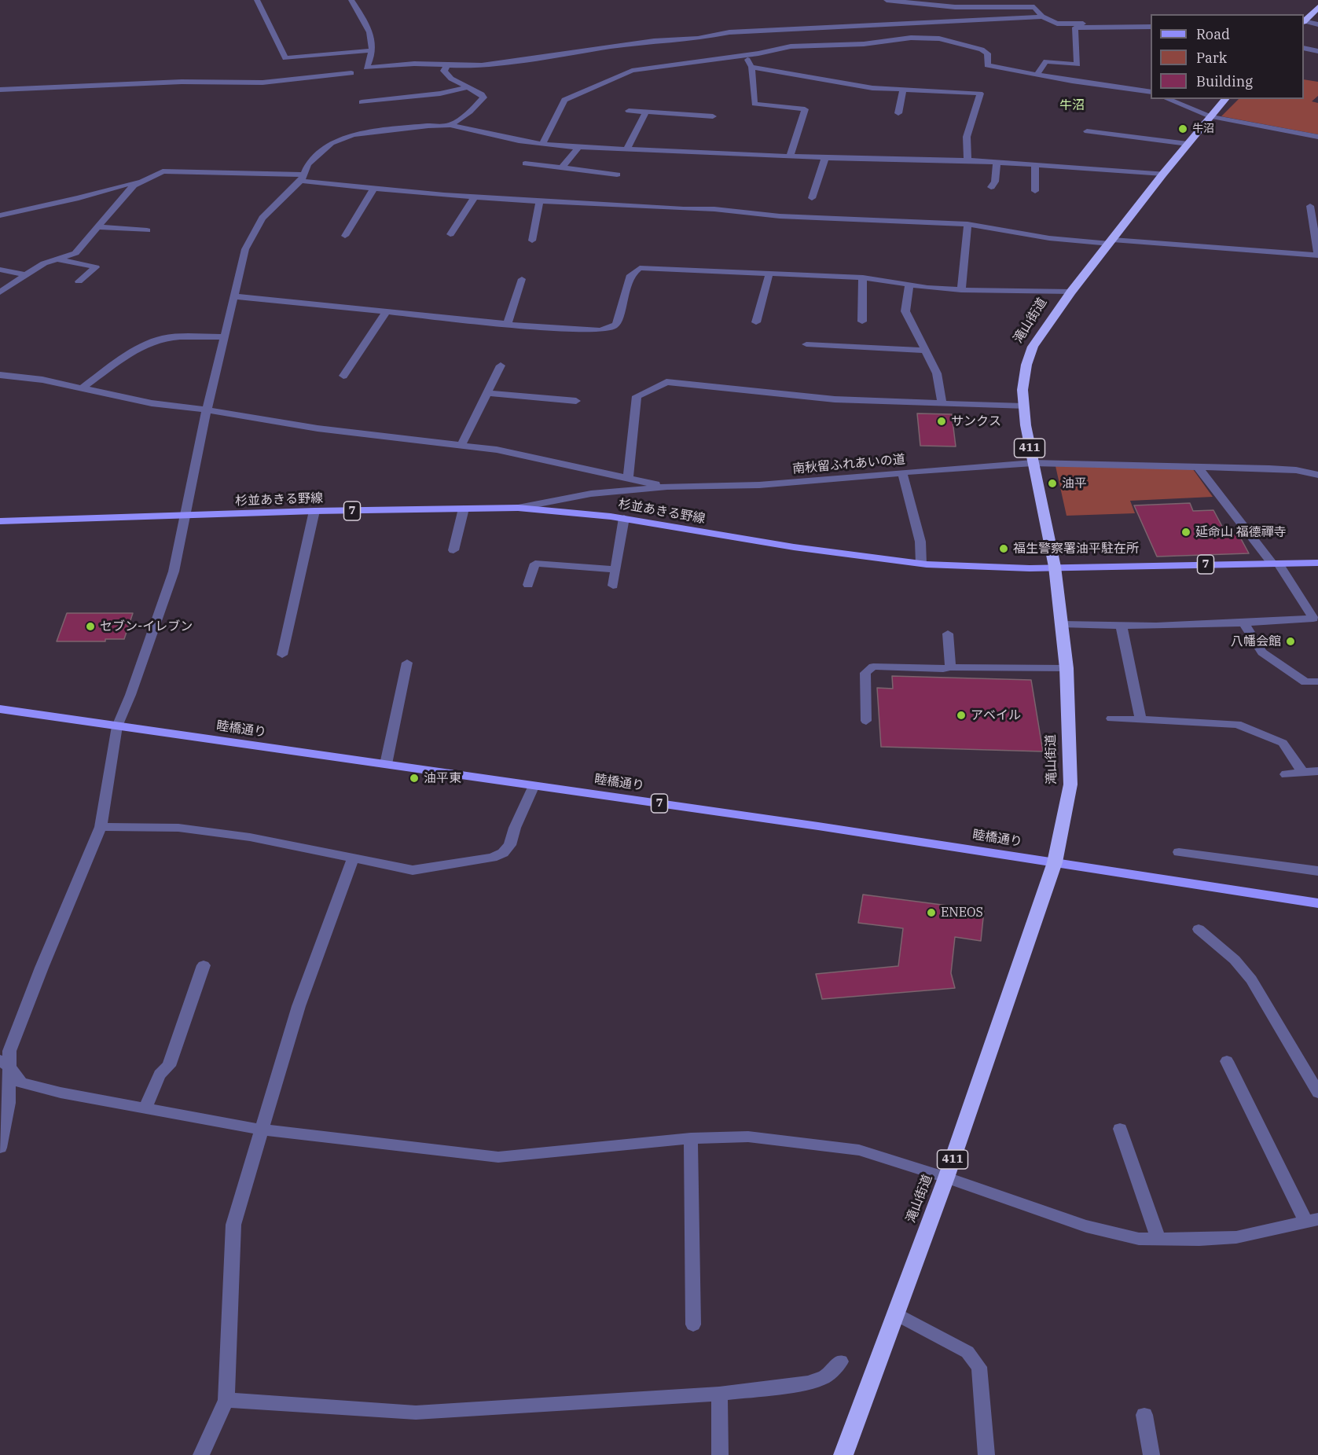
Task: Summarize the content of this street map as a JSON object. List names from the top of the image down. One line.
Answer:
{"streets":{"highway":["滝山街道","411"],"main road":["杉並あきる野線","7","睦橋通り"],"street":["南秋留ふれあいの道"]},"crossings":[["滝山街道","南秋留ふれあいの道"],["滝山街道","杉並あきる野線"],["滝山街道","睦橋通り"]],"districts":["牛沼"],"places":["牛沼","サンクス","油平","延命山 福德禪寺","福生警察署油平駐在所","セブン-イレブン","八幡会館","アベイル","油平東","ENEOS"],"legend":["Road","Park","Building"]}
